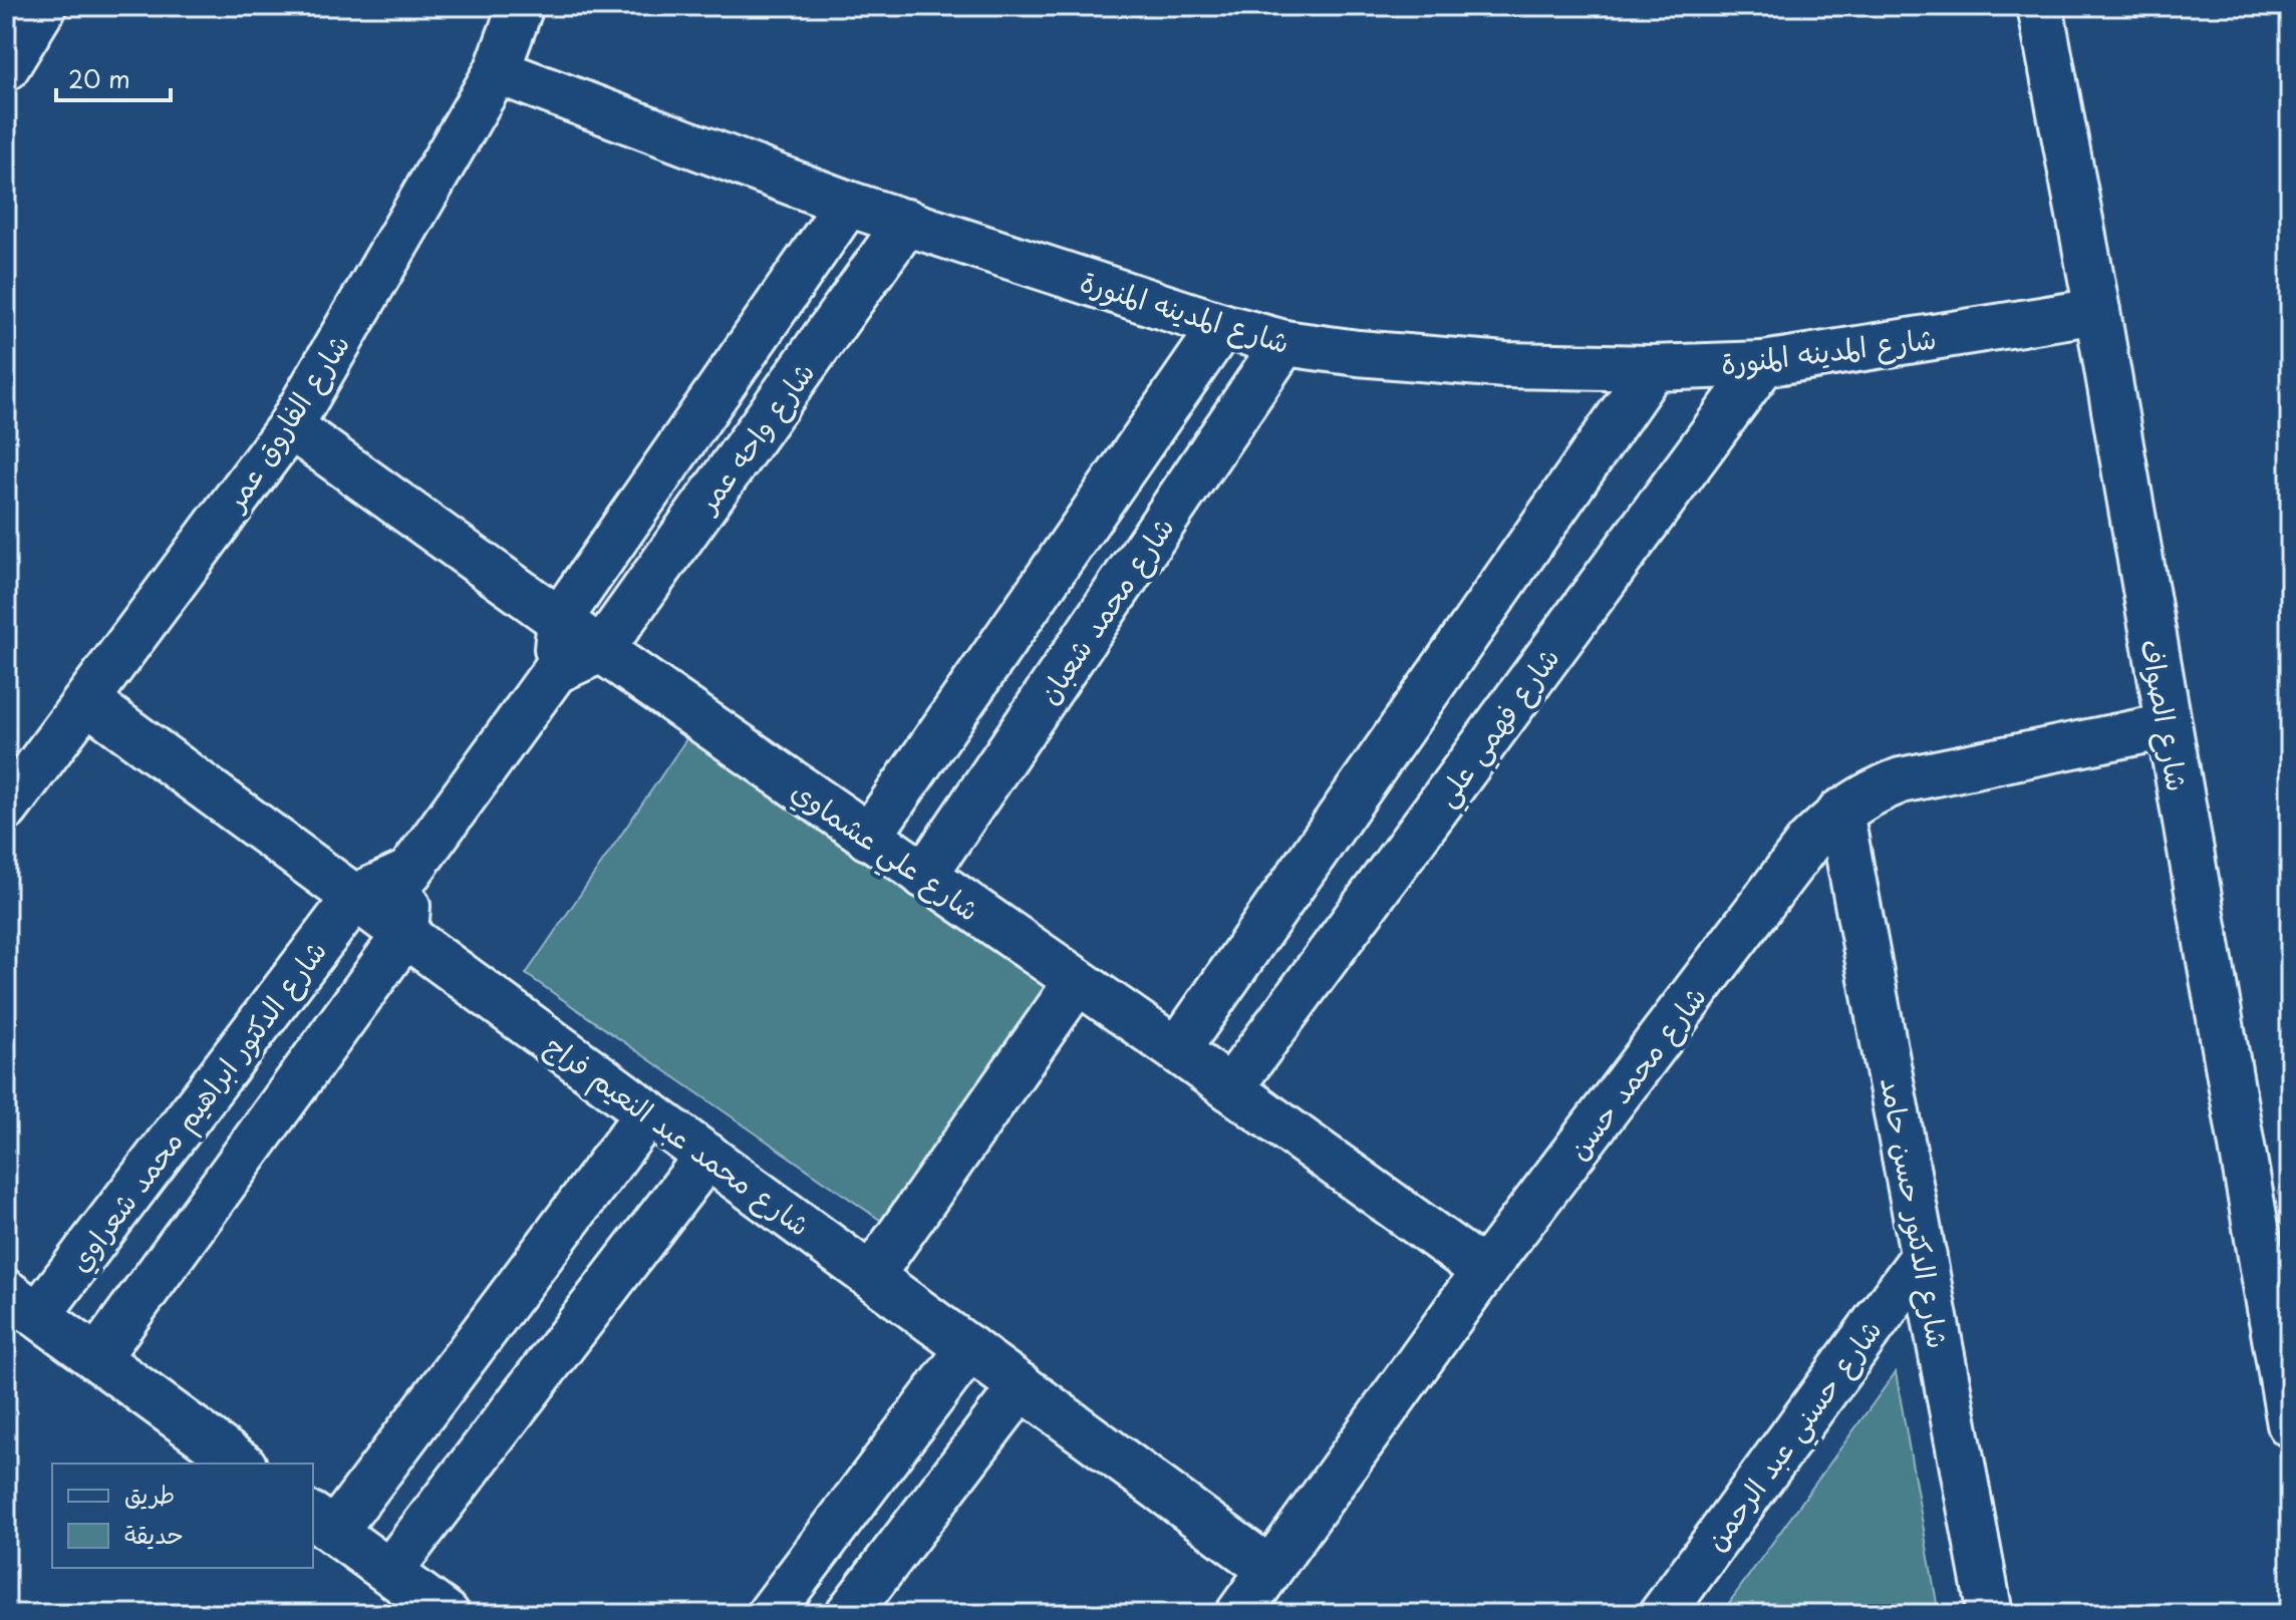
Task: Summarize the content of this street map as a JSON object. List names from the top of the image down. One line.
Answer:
{"streets":{"street":["شارع المدينه المنورة","شارع الفاروق عمر","شارع واحه عمر","شارع محمد شعبان","شارع الصواف","شارع فهمي علي","شارع علي عشماوي","شارع محمد حسن","شارع الدكتور ابراهيم محمد شعراوي","شارع محمد عبد النعيم فراج","شارع الدكتور حسن حامد","شارع حسني عبد الرحمن"]},"crossings":[["شارع المدينه المنورة","شارع الفاروق عمر"],["شارع المدينه المنورة","شارع واحه عمر"],["شارع المدينه المنورة","شارع محمد شعبان"],["شارع المدينه المنورة","شارع الصواف"],["شارع المدينه المنورة","شارع فهمي علي"],["شارع الفاروق عمر","شارع علي عشماوي"],["شارع الفاروق عمر","شارع محمد عبد النعيم فراج"],["شارع واحه عمر","شارع علي عشماوي"],["شارع محمد شعبان","شارع علي عشماوي"],["شارع الصواف","شارع محمد حسن"],["شارع فهمي علي","شارع علي عشماوي"],["شارع علي عشماوي","شارع محمد حسن"],["شارع محمد حسن","شارع محمد عبد النعيم فراج"],["شارع محمد حسن","شارع الدكتور حسن حامد"],["شارع الدكتور ابراهيم محمد شعراوي","شارع محمد عبد النعيم فراج"],["شارع الدكتور حسن حامد","شارع حسني عبد الرحمن"]],"legend":["طريق","حديقة"],"scale_bar":"20 m"}
